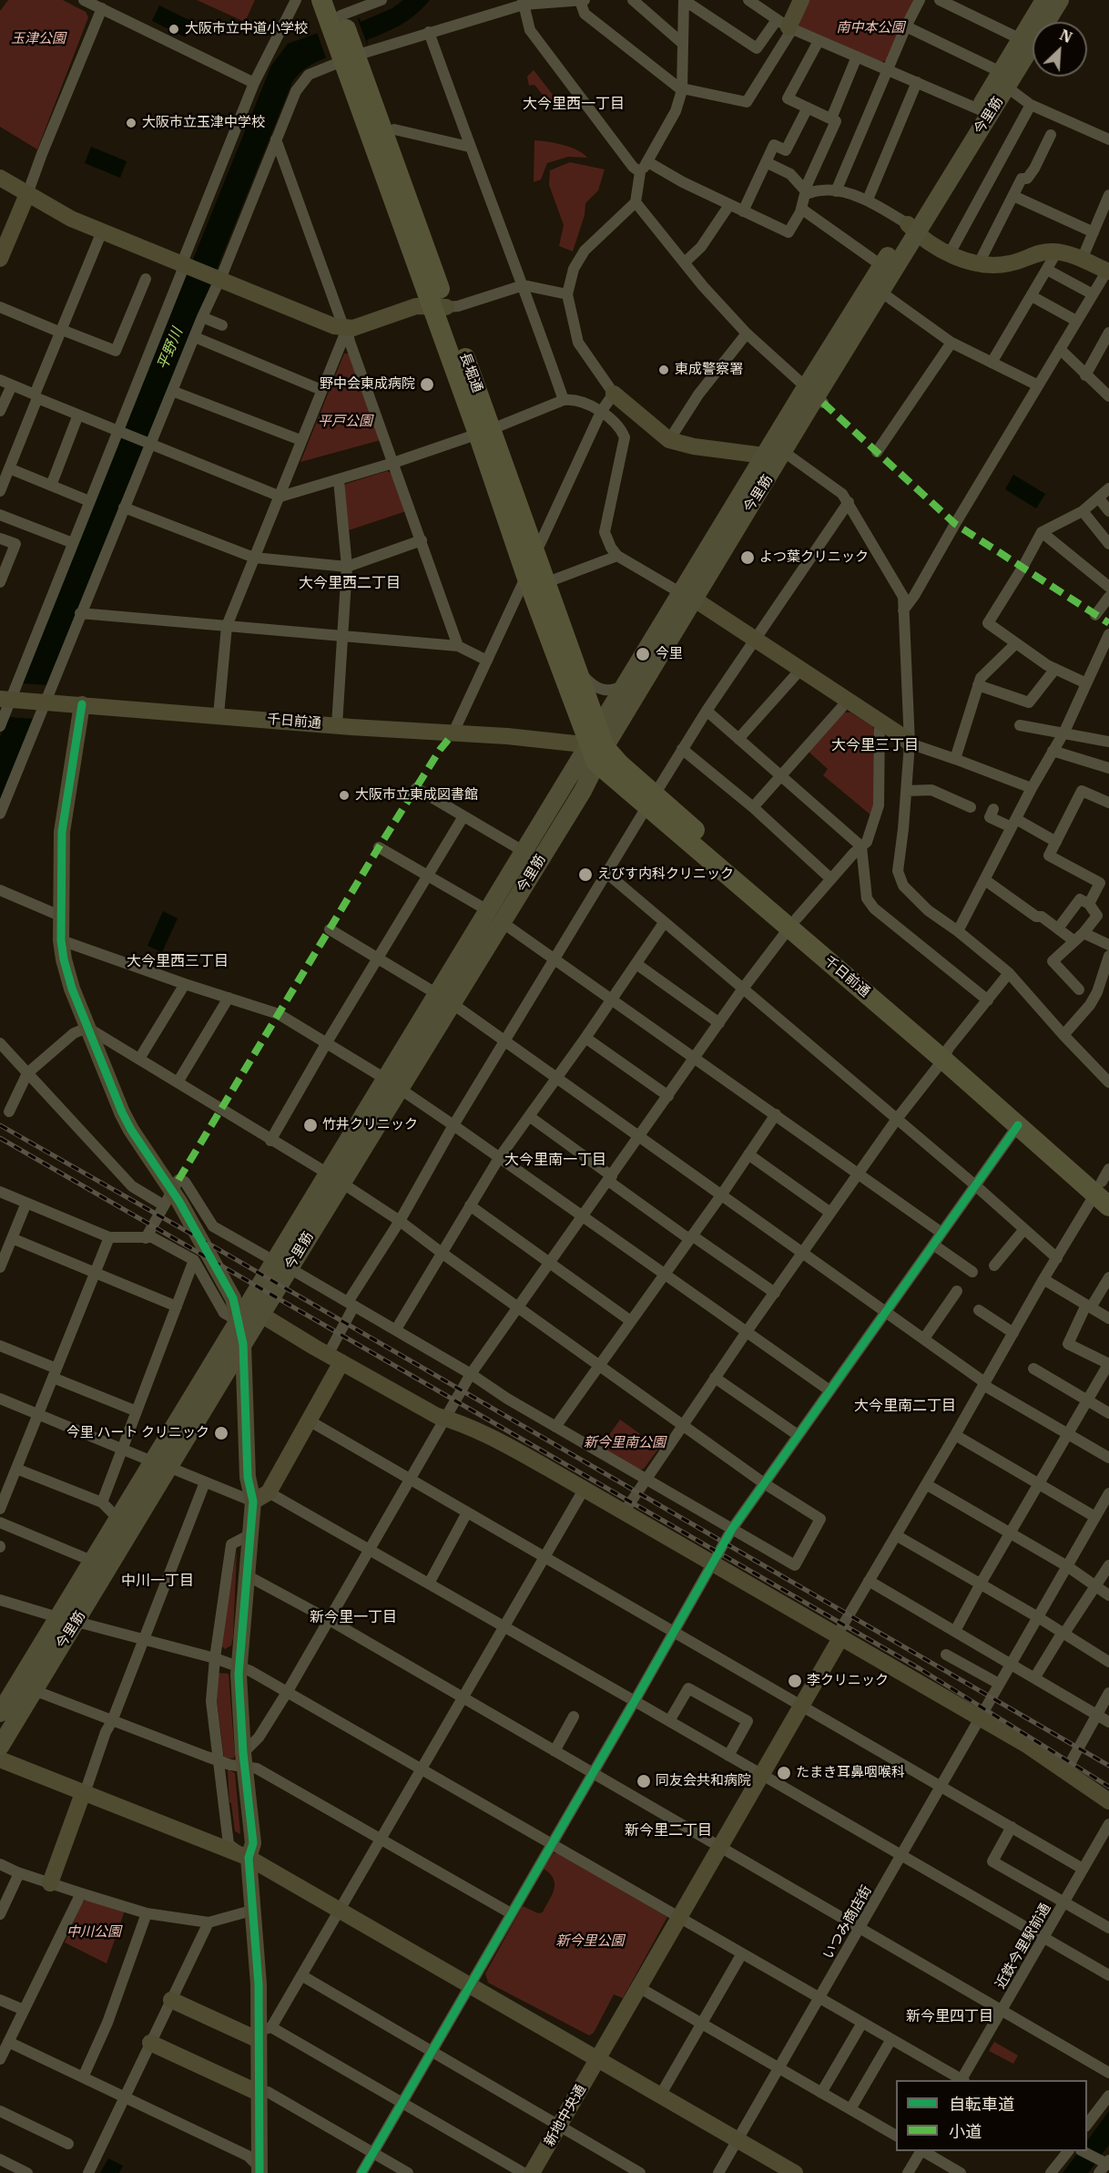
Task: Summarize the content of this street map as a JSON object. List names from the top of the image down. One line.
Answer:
{"streets":{"highway":["長堀通","千日前通"],"main road":["今里筋"],"street":["いつみ商店街","近鉄今里駅前通","新地中央通"]},"crossings":[["今里筋","長堀通"],["今里筋","千日前通"],["長堀通","千日前通"]],"districts":["大今里西一丁目","大今里西二丁目","大今里三丁目","大今里西三丁目","大今里南一丁目","大今里南二丁目","中川一丁目","新今里一丁目","新今里二丁目","新今里四丁目"],"water":["平野川"],"parks":["南中本公園","玉津公園","平戸公園","新今里南公園","中川公園","新今里公園"],"places":["大阪市立中道小学校","大阪市立玉津中学校","東成警察署","野中会東成病院","よつ葉クリニック","今里","大阪市立東成図書館","えびす内科クリニック","竹井クリニック","今里 ハート クリニック","李クリニック","たまき耳鼻咽喉科","同友会共和病院"],"legend":["自転車道","小道"],"north":"top right"}
